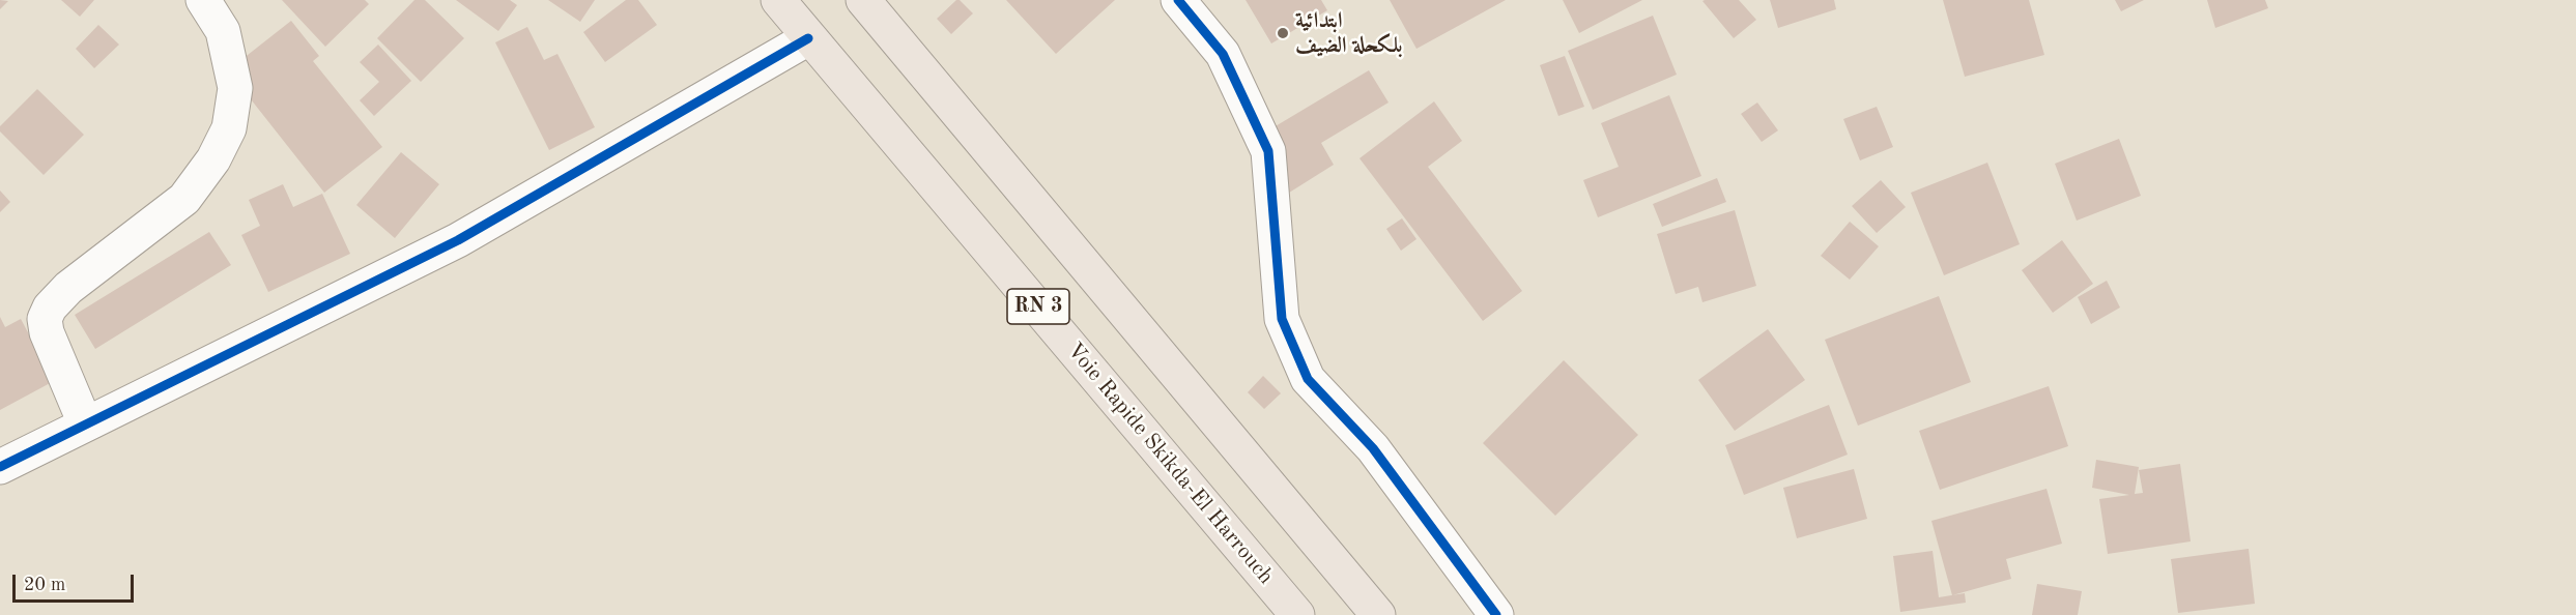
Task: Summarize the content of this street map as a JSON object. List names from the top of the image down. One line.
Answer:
{"streets":{"highway":["RN 3","Voie Rapide Skikda-El Harrouch"]},"places":["ابتدائية بلكحلة الضيف"],"scale_bar":"20 m"}
